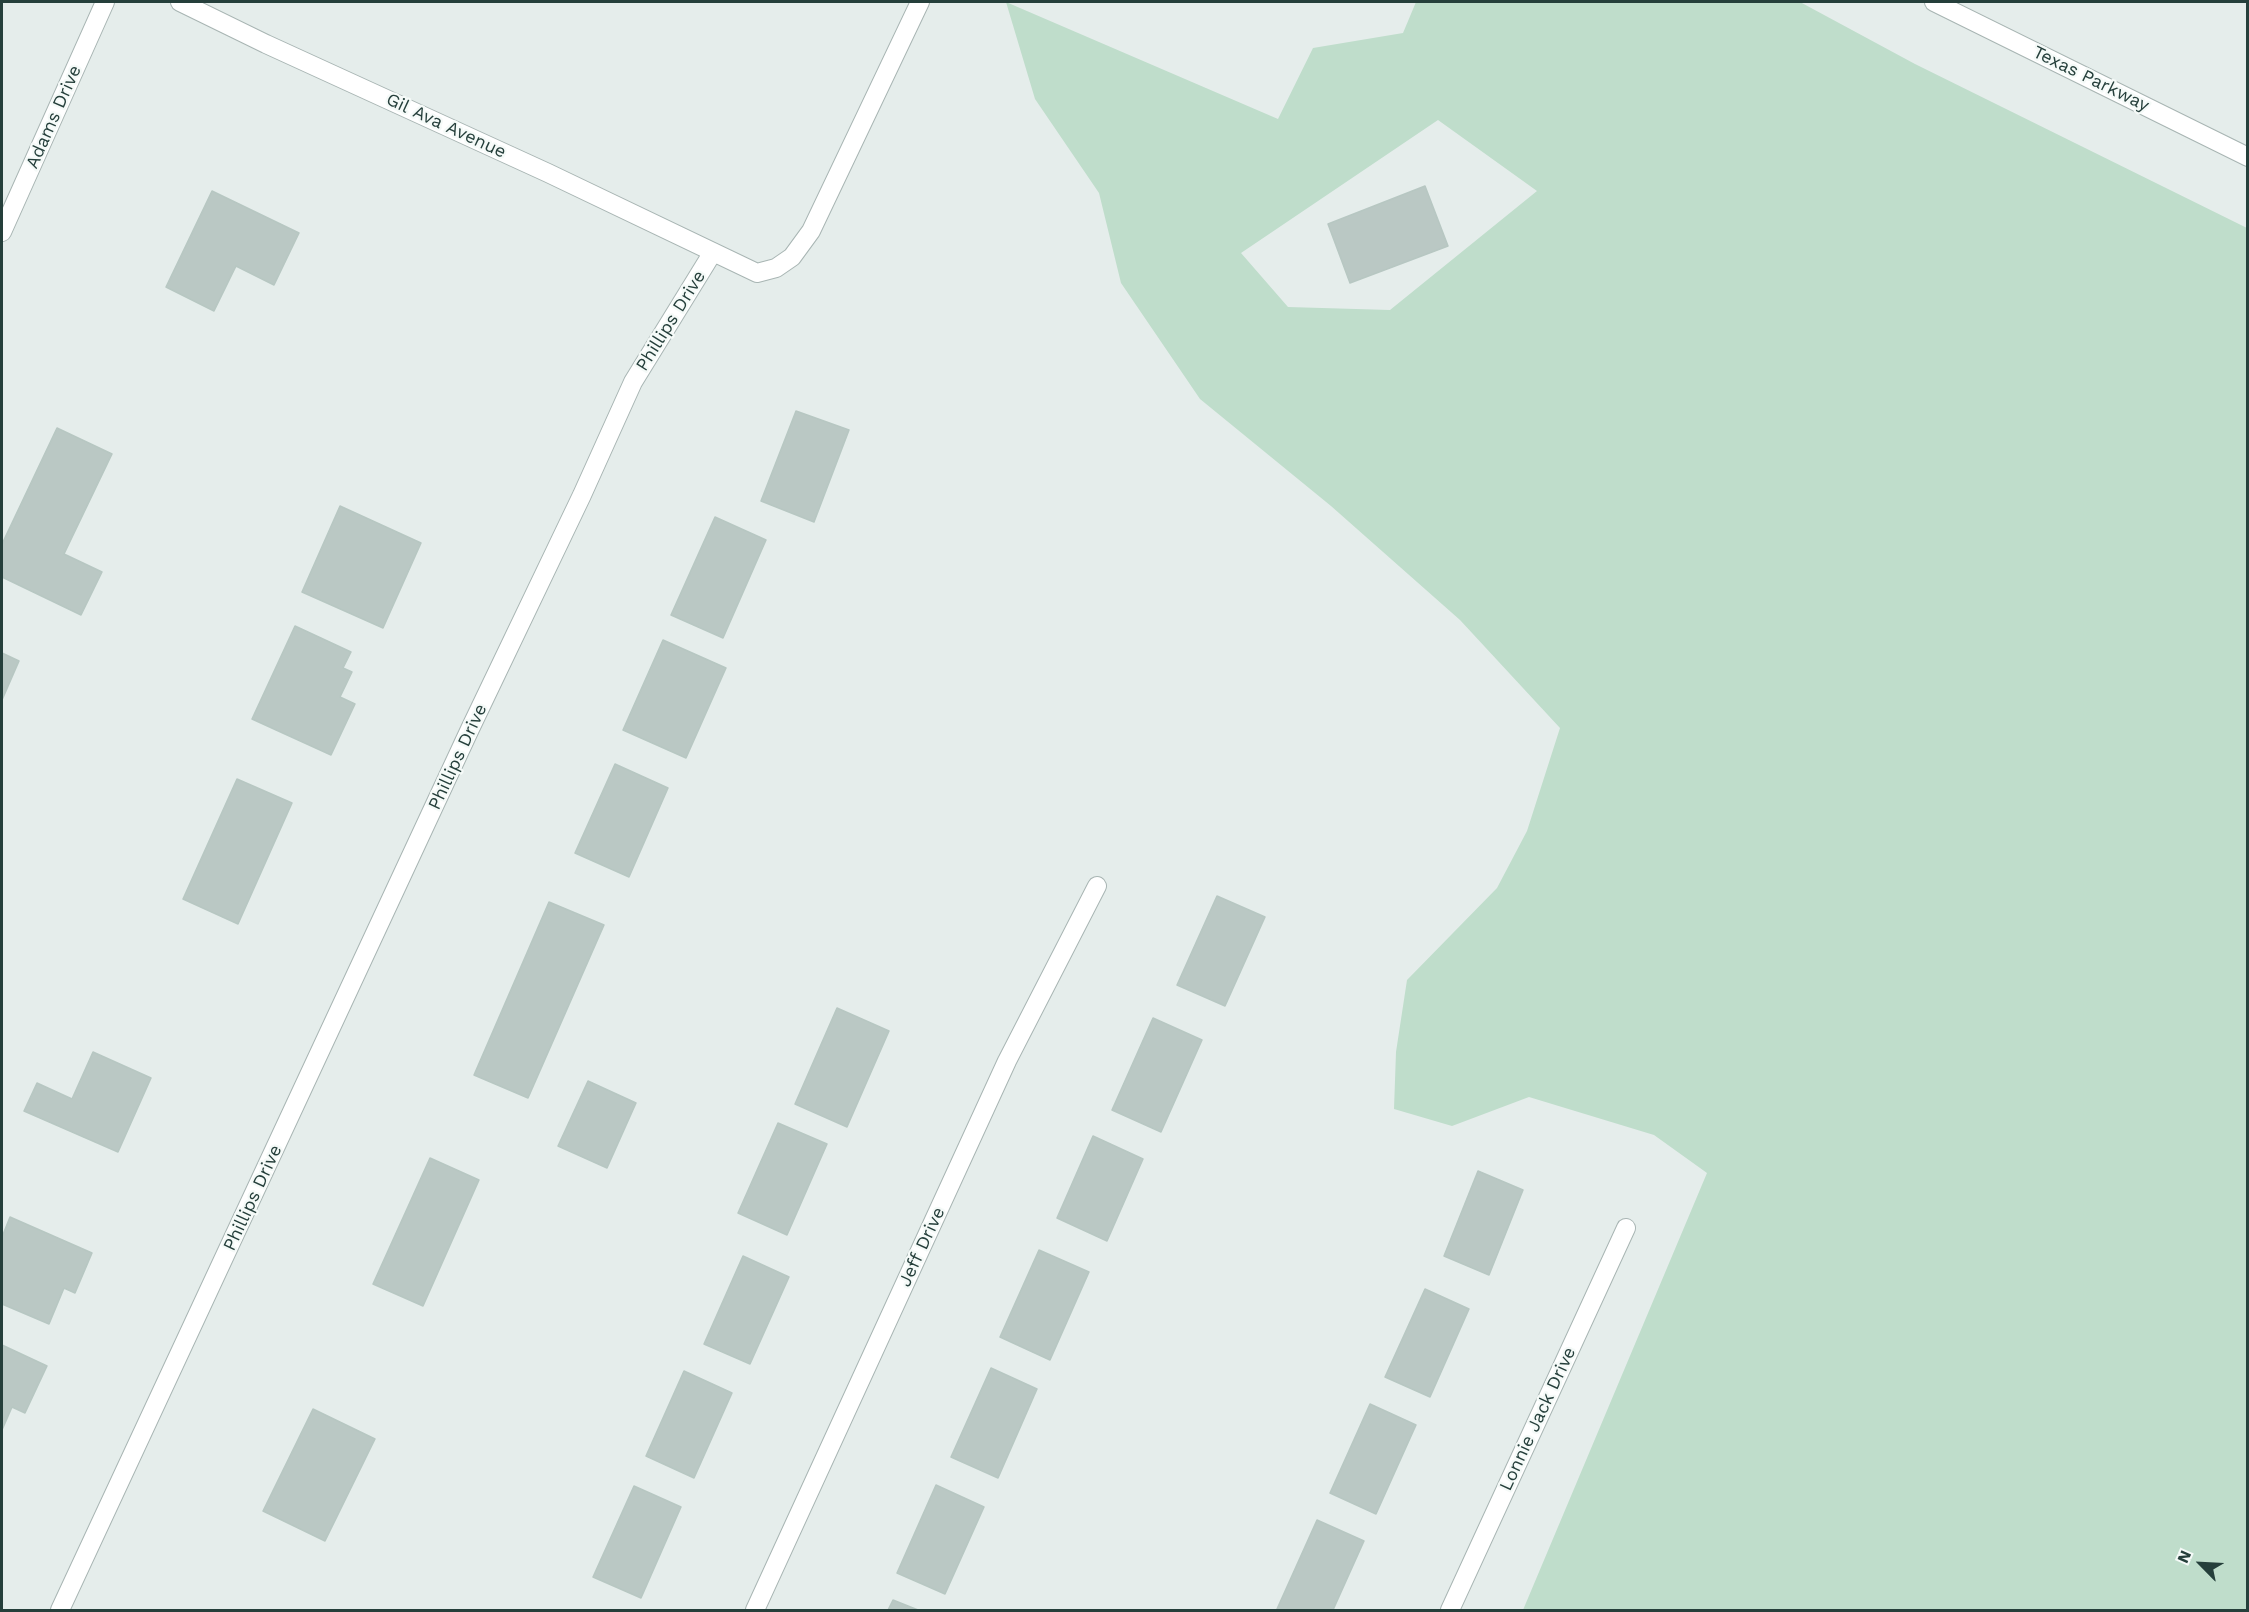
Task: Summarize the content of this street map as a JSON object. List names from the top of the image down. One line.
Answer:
{"streets":{"street":["Texas Parkway","Adams Drive","Gil Ava Avenue","Phillips Drive","Jeff Drive","Lonnie Jack Drive"]},"crossings":[["Gil Ava Avenue","Phillips Drive"]],"north":"top left"}
